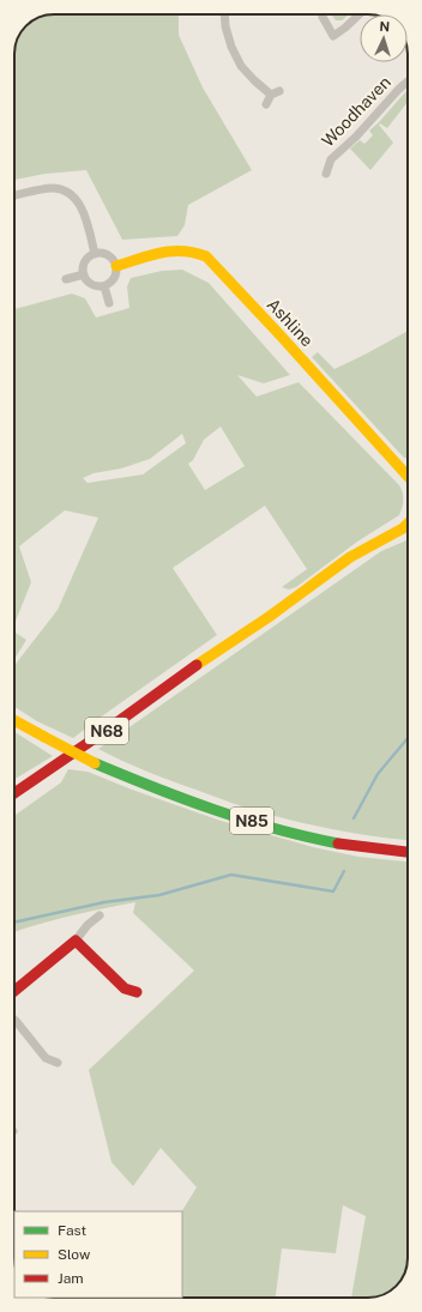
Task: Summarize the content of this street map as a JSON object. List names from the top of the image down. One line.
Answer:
{"streets":{"main road":["Ashline","N68","N85"],"street":["Woodhaven"]},"legend":["Fast","Slow","Jam"],"north":"top"}
